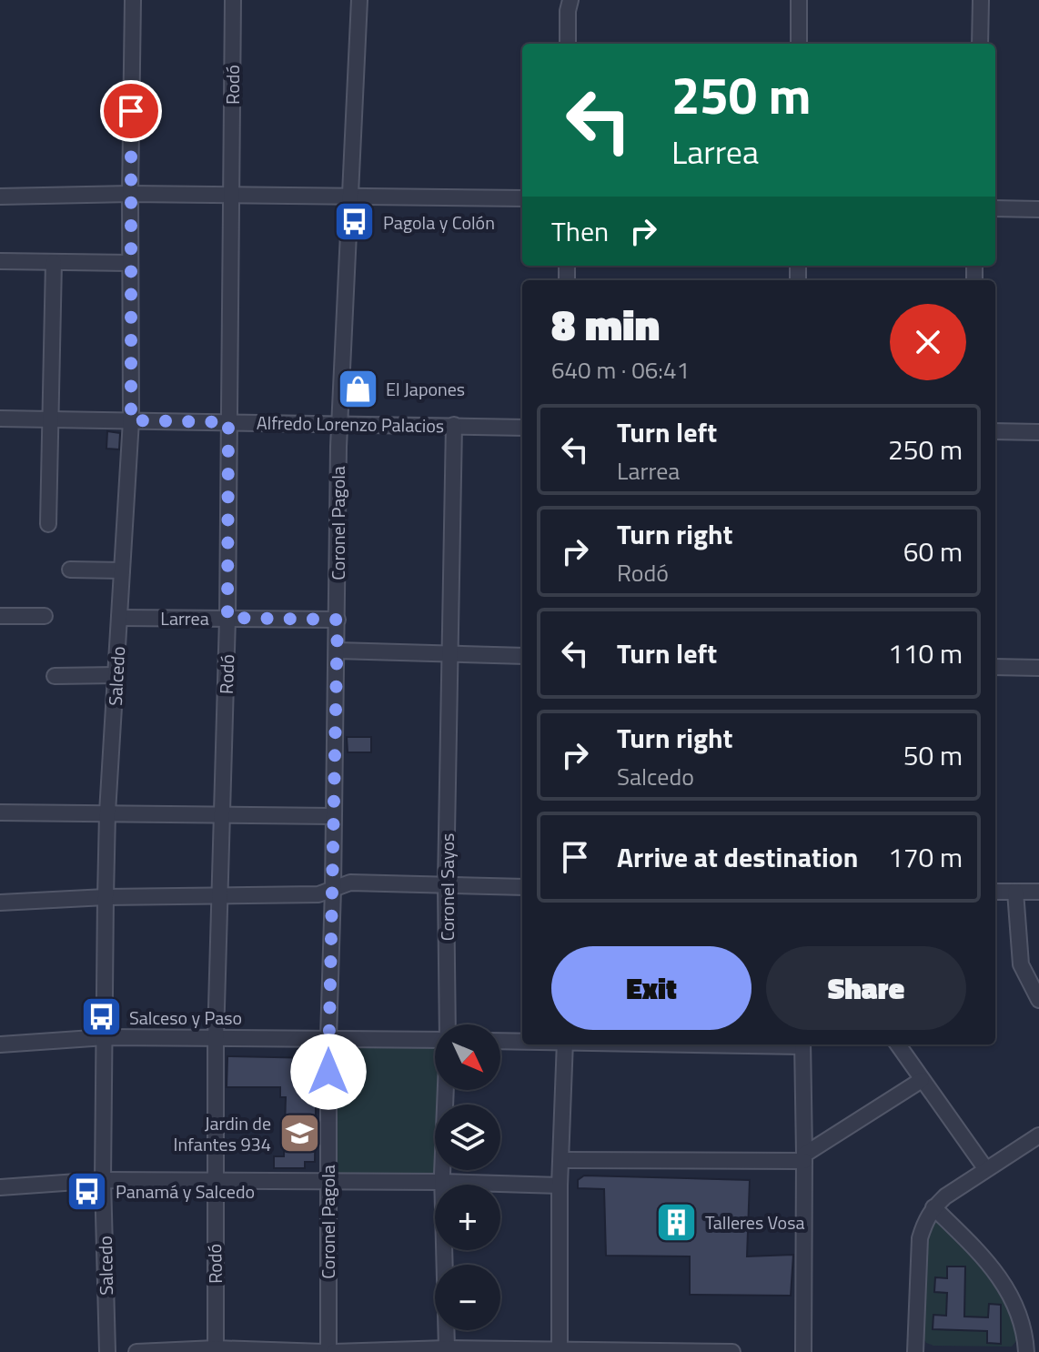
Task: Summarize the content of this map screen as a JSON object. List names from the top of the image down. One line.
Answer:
{"streets":{"street":["Rodó","Alfredo Lorenzo Palacios","Coronel Pagola","Larrea","Salcedo","Coronel Sayos"]},"crossings":[["Rodó","Alfredo Lorenzo Palacios"],["Rodó","Larrea"],["Alfredo Lorenzo Palacios","Coronel Pagola"],["Alfredo Lorenzo Palacios","Salcedo"],["Alfredo Lorenzo Palacios","Coronel Sayos"],["Coronel Pagola","Larrea"],["Larrea","Salcedo"]],"places":{"bus stop":["Pagola y Colón","Salceso y Paso","Panamá y Salcedo"],"shop":["El Japones"],"school or university":["Jardin de Infantes 934"],"building":["Talleres Vosa"]},"north":"bottom right","page":{"turn":["250 m","Larrea"],"then":"Then","heading":["8 min","640 m · 06:41"],"list":[{"name":"Turn left","note":"Larrea","value":"250 m"},{"name":"Turn right","note":"Rodó","value":"60 m"},{"name":"Turn left","value":"110 m"},{"name":"Turn right","note":"Salcedo","value":"50 m"},{"name":"Arrive at destination","value":"170 m"}],"buttons":["Exit","Share"],"map_buttons":["+","−"]}}
